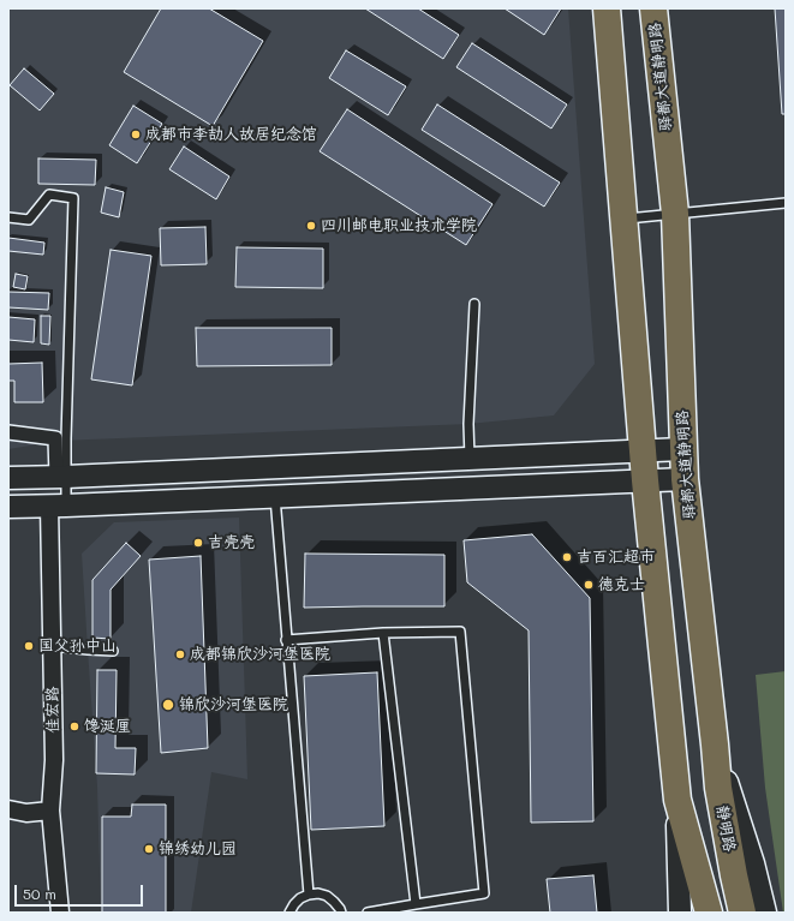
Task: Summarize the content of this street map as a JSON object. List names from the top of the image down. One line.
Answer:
{"streets":{"main road":["驿都大道静明路","静明路"],"street":["佳宏路"]},"crossings":[["驿都大道静明路","静明路"]],"places":["成都市李劼人故居纪念馆","四川邮电职业技术学院","吉壳壳","吉百汇超市","德克士","国父孙中山","成都锦欣沙河堡医院","锦欣沙河堡医院","馋涎厘","锦绣幼儿园"],"scale_bar":"50 m"}
